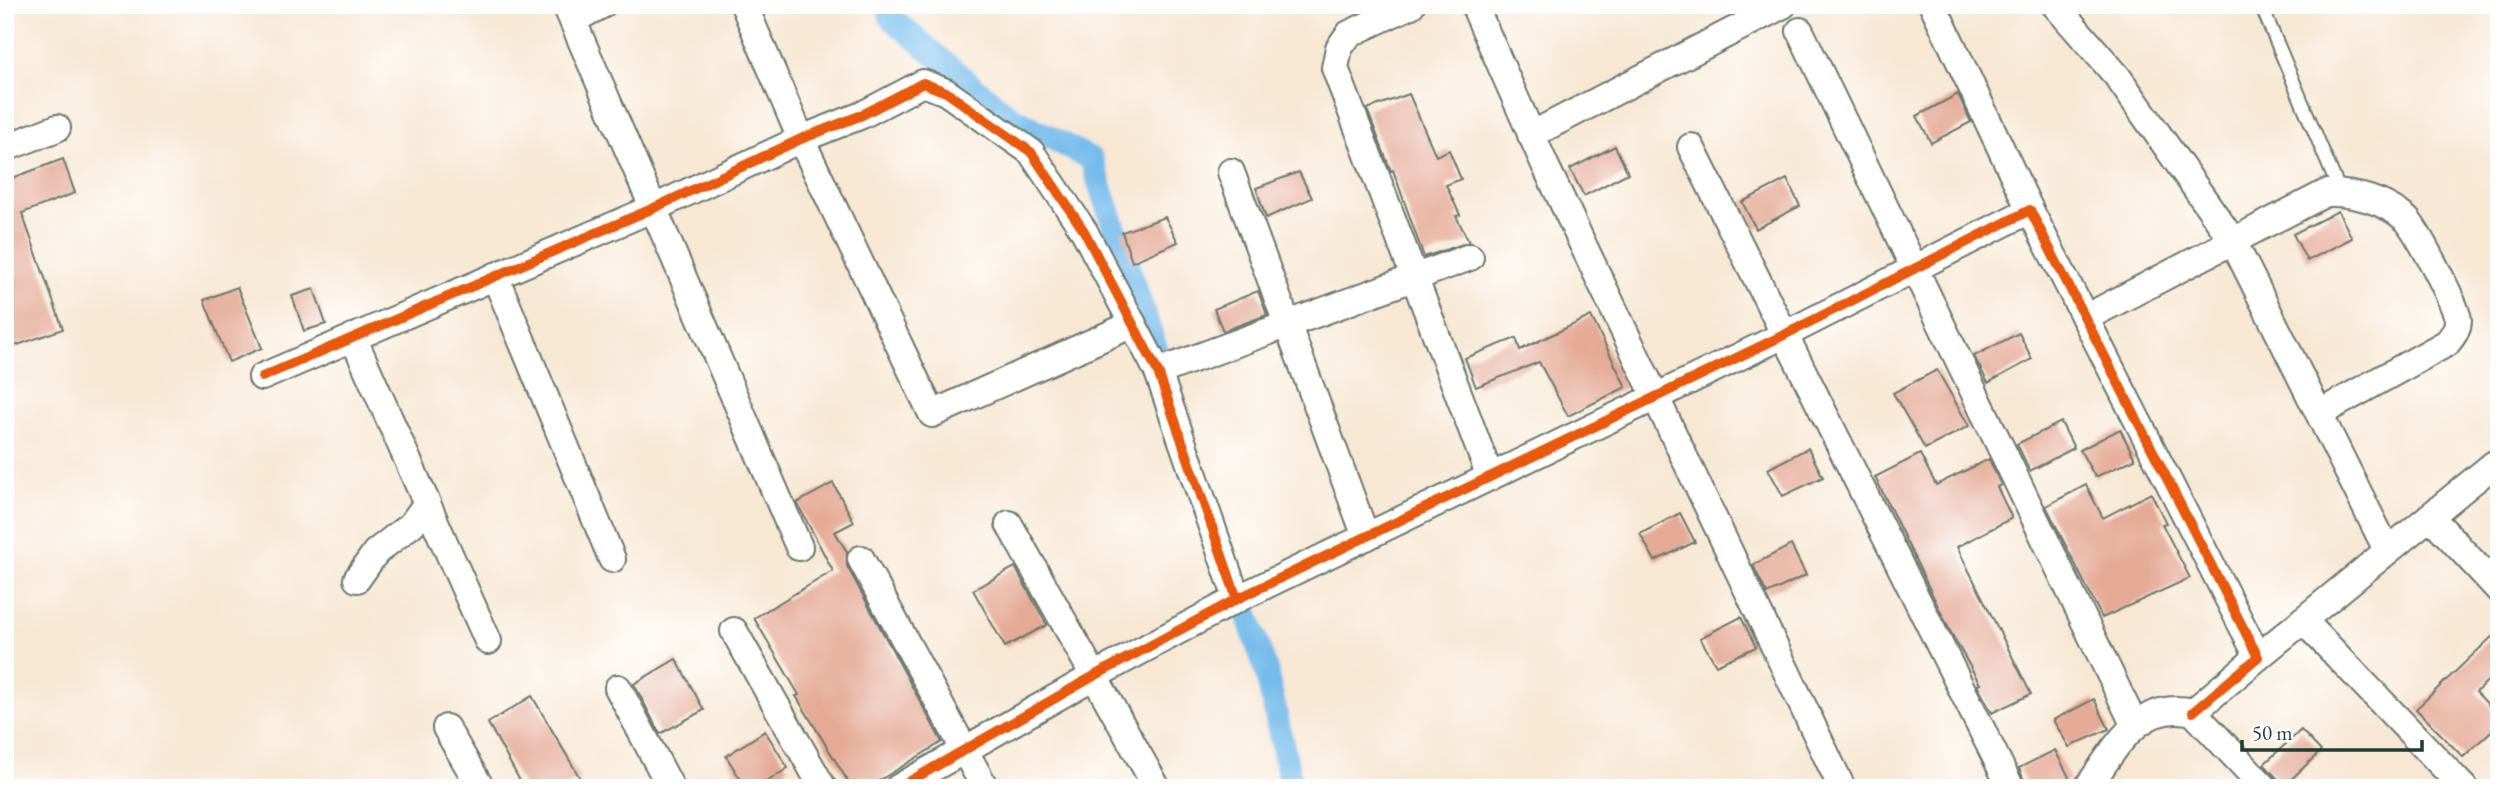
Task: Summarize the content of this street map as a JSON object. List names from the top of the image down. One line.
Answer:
{"scale_bar":"50 m"}
